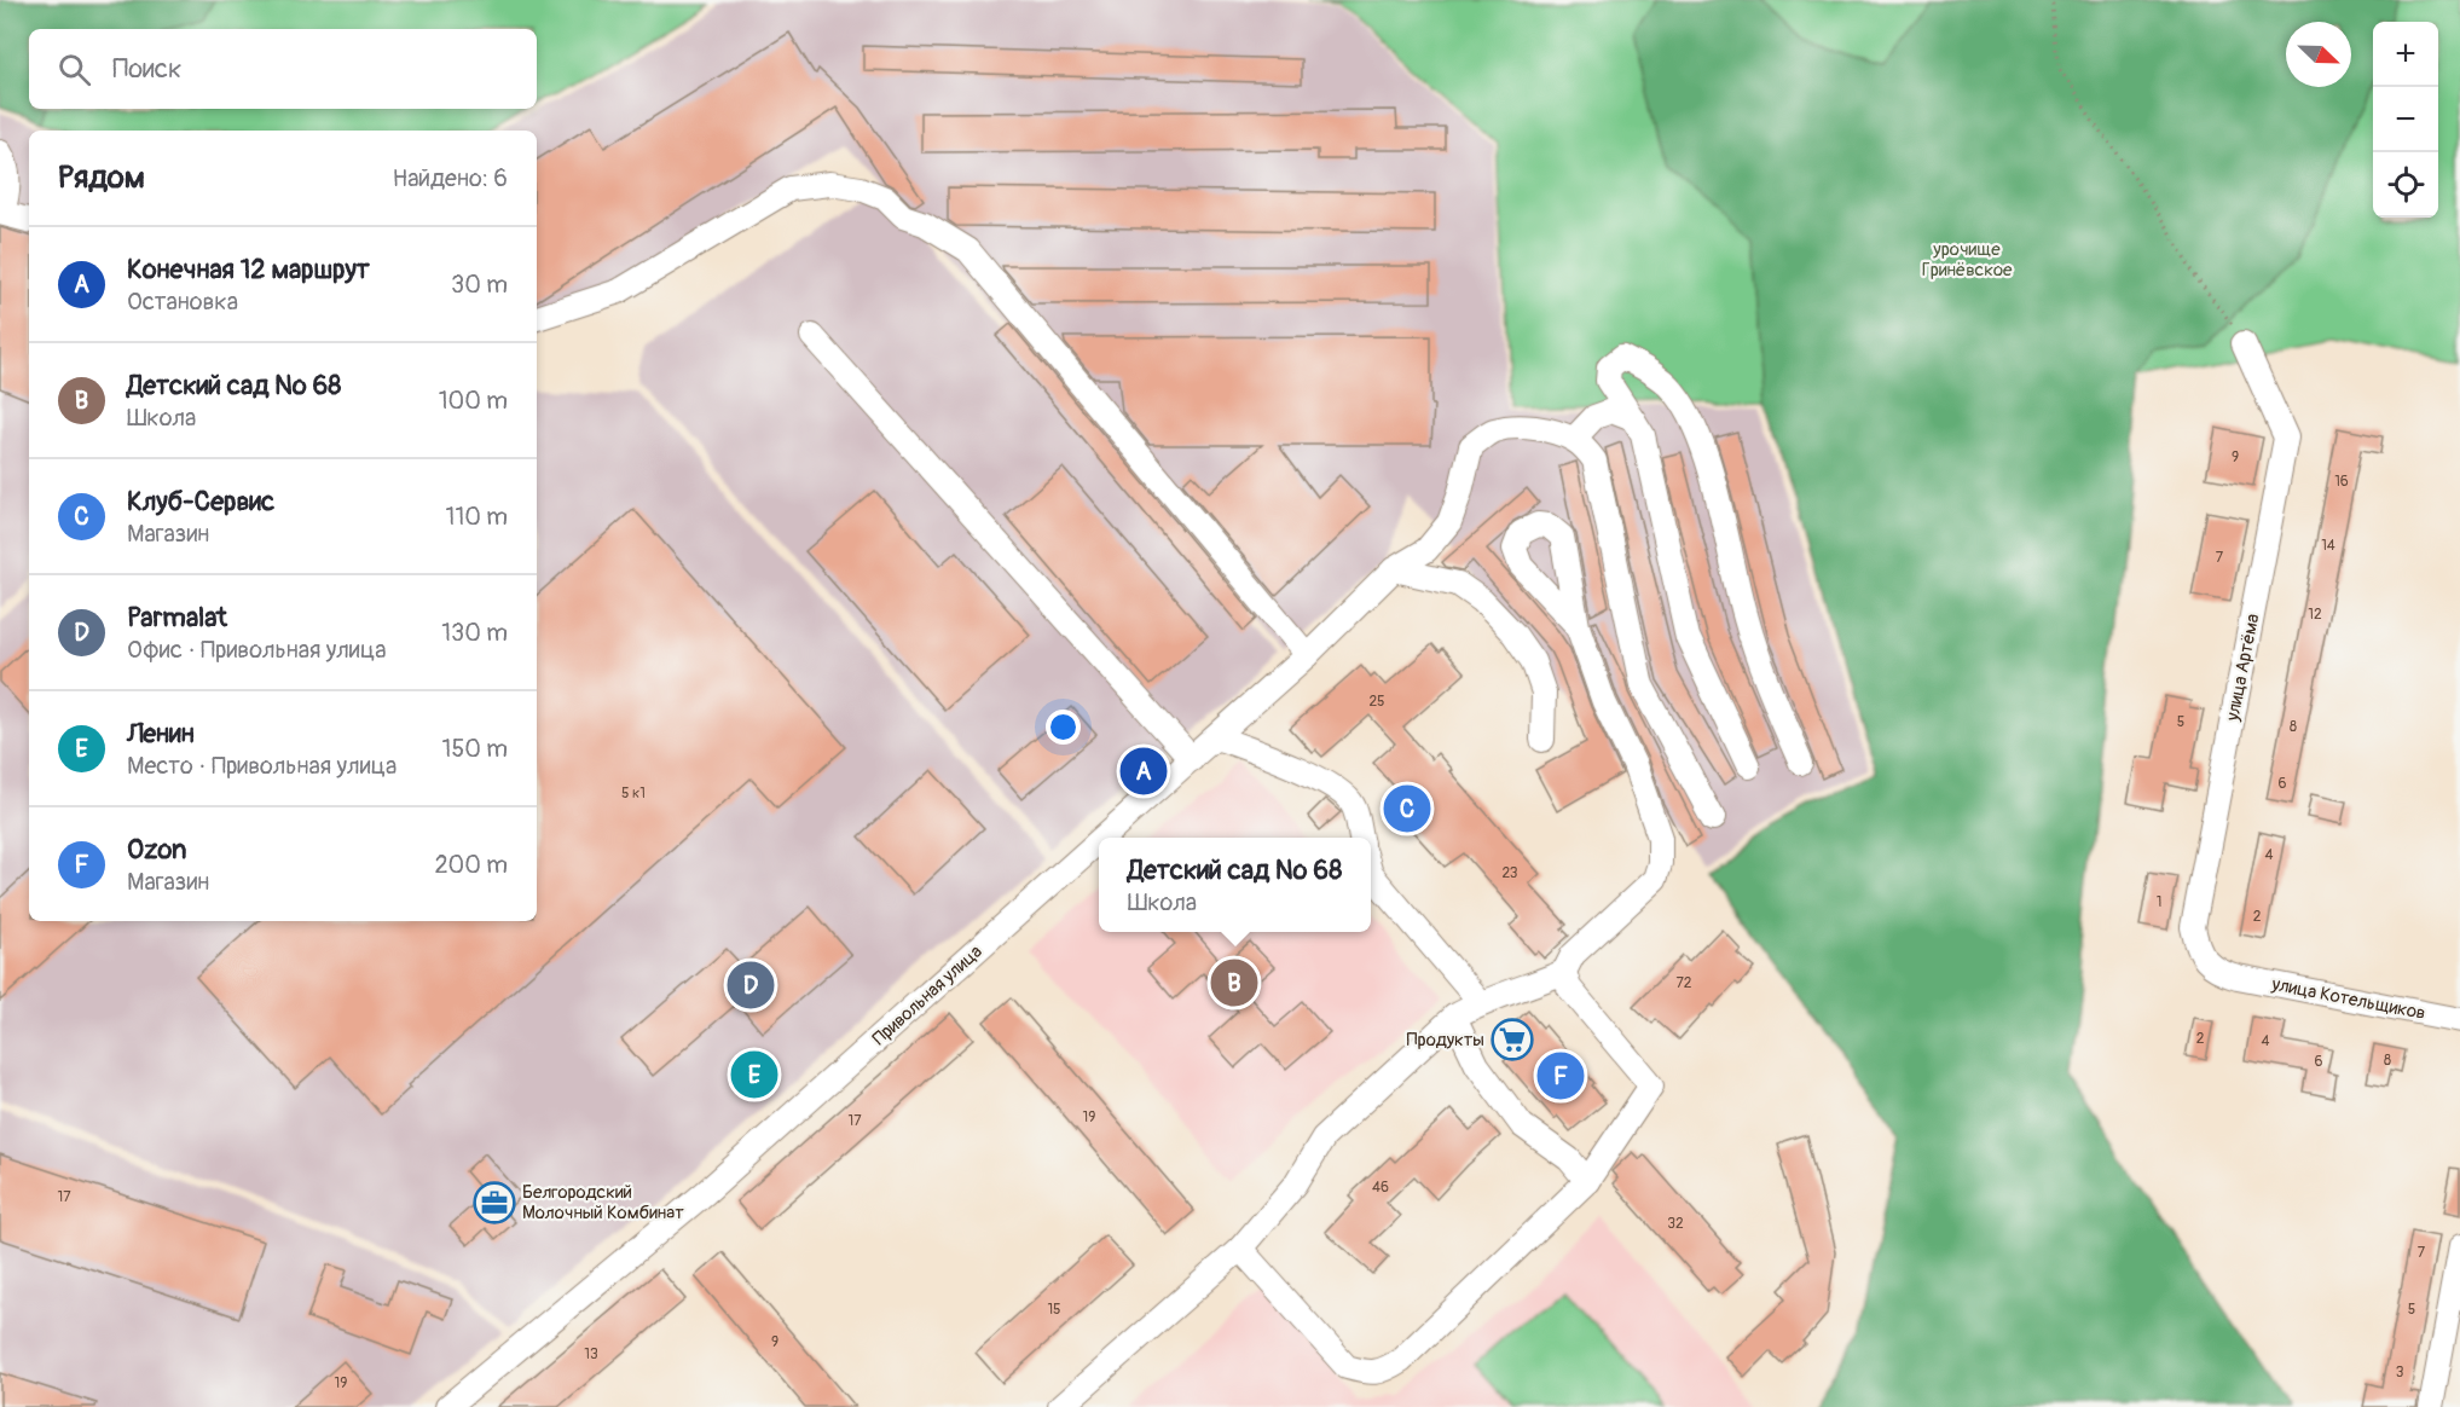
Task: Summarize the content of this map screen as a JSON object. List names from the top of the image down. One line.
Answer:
{"streets":{"street":["улица Артёма","Привольная улица","улица Котельщиков"]},"crossings":[["улица Артёма","улица Котельщиков"]],"parks":["урочище Гринёвское"],"places":{"supermarket":["Продукты"],"office":["Белгородский Молочный Комбинат"]},"house_numbers":["9","16","14","7","12","25","5","8","6","5 к1","4","23","1","2","72","2","4","8","6","19","17","46","17","32","7","15","5","9","13","3","19"],"north":"bottom right","page":{"map_buttons":["+","−"],"search":"Поиск","heading":["Рядом","Найдено: 6"],"list":[{"mark":"A","name":"Конечная 12 маршрут","note":"Остановка","value":"30 m"},{"mark":"B","name":"Детский сад № 68","note":"Школа","value":"100 m"},{"mark":"C","name":"Клуб-Сервис","note":"Магазин","value":"110 m"},{"mark":"D","name":"Parmalat","note":"Офис · Привольная улица","value":"130 m"},{"mark":"E","name":"Ленин","note":"Место · Привольная улица","value":"150 m"},{"mark":"F","name":"Ozon","note":"Магазин","value":"200 m"}],"pins":["A","C","B","D","E","F"],"popup":["Детский сад № 68","Школа"]}}
